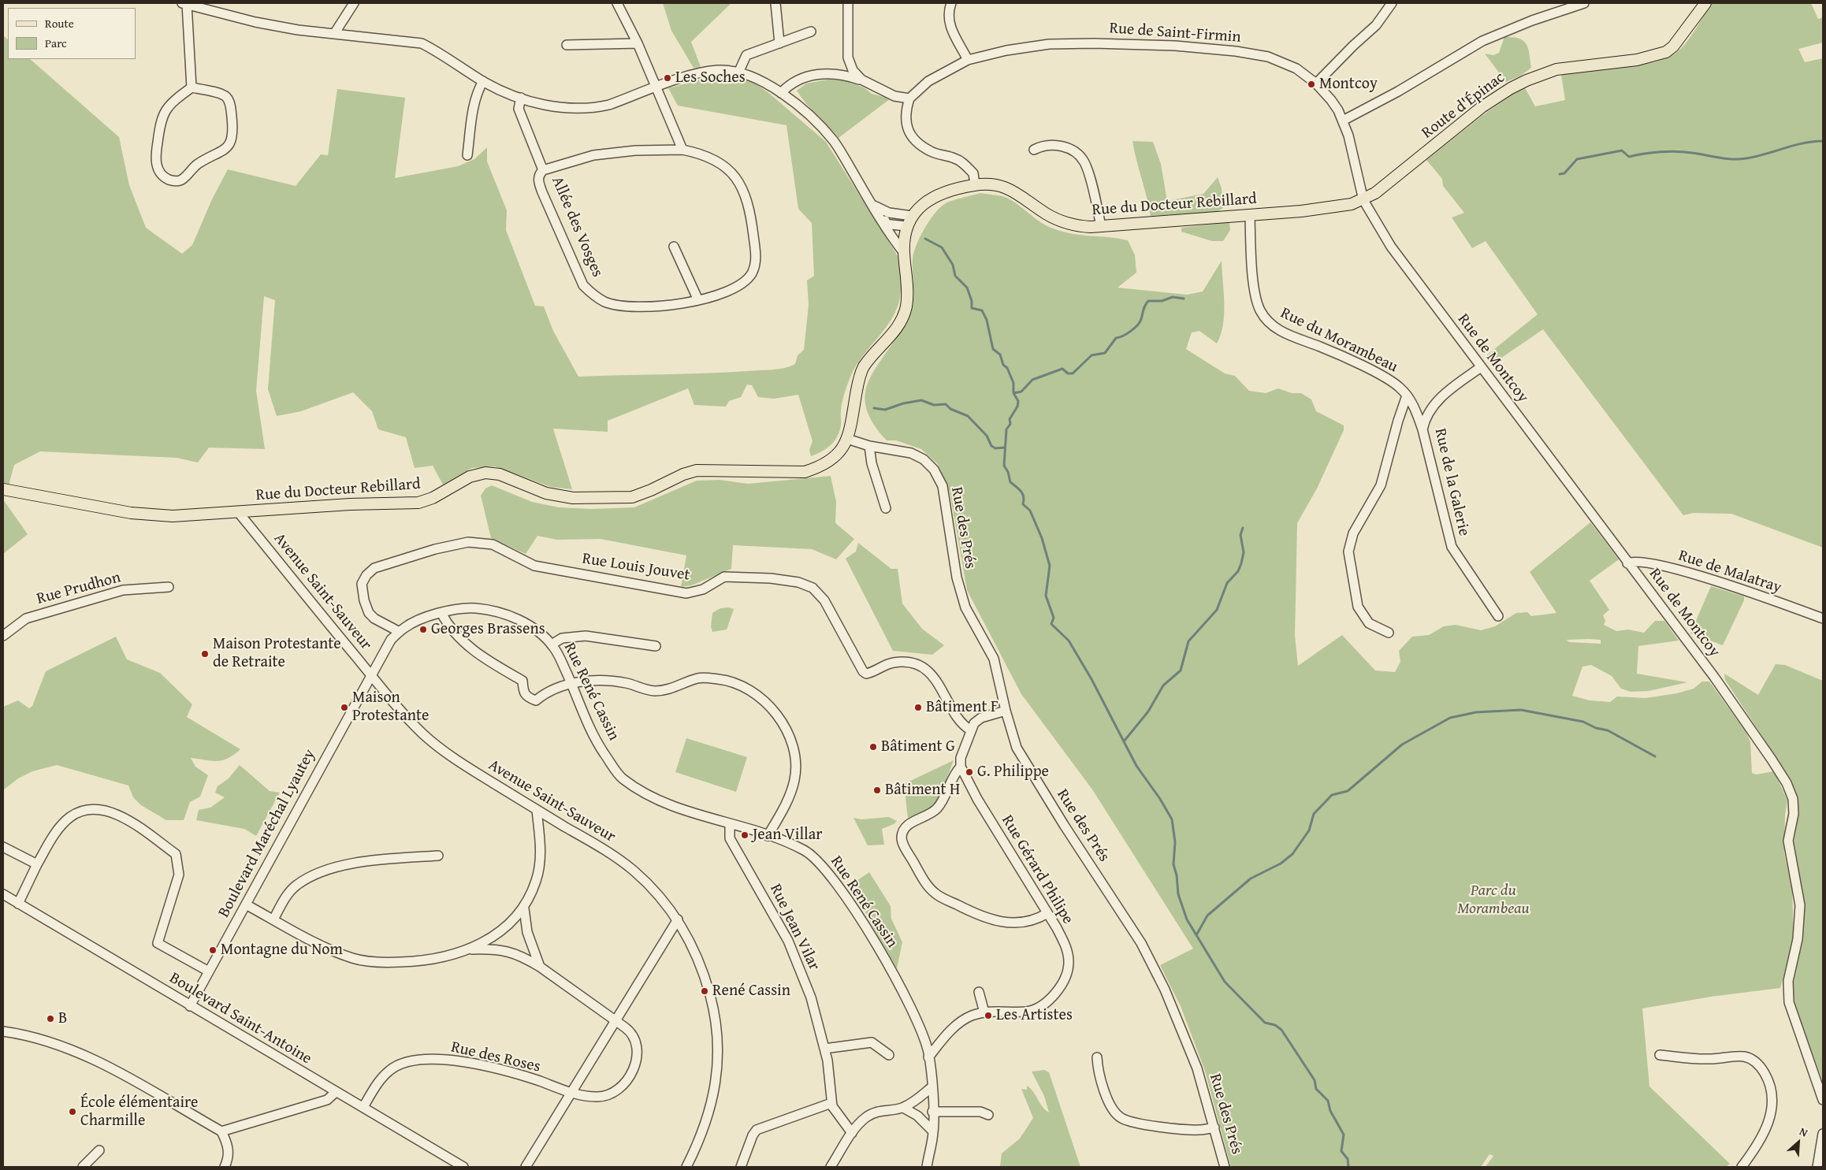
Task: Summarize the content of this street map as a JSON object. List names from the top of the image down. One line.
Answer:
{"streets":{"main road":["Route d'Épinac","Rue du Docteur Rebillard"],"street":["Rue de Saint-Firmin","Allée des Vosges","Rue du Morambeau","Rue de Montcoy","Rue de la Galerie","Rue des Prés","Rue Louis Jouvet","Rue de Malatray","Rue Prudhon","Avenue Saint-Sauveur","Rue René Cassin","Boulevard Maréchal Lyautey","Rue Gérard Philipe","Rue Jean Vilar","Boulevard Saint-Antoine","Rue des Roses"]},"crossings":[["Rue de Saint-Firmin","Route d'Épinac"],["Rue de Saint-Firmin","Rue de Montcoy"],["Route d'Épinac","Rue du Docteur Rebillard"],["Route d'Épinac","Rue de Montcoy"],["Rue du Docteur Rebillard","Rue du Morambeau"],["Rue du Docteur Rebillard","Rue des Prés"],["Rue du Docteur Rebillard","Avenue Saint-Sauveur"],["Rue du Morambeau","Rue de la Galerie"],["Rue de Montcoy","Rue de la Galerie"],["Rue de Montcoy","Rue de Malatray"],["Rue Louis Jouvet","Rue René Cassin"],["Avenue Saint-Sauveur","Rue René Cassin"],["Avenue Saint-Sauveur","Boulevard Maréchal Lyautey"],["Rue René Cassin","Boulevard Maréchal Lyautey"],["Rue René Cassin","Rue Gérard Philipe"],["Rue René Cassin","Rue Jean Vilar"],["Boulevard Maréchal Lyautey","Boulevard Saint-Antoine"],["Boulevard Saint-Antoine","Rue des Roses"]],"parks":["Parc du Morambeau"],"places":["Les Soches","Montcoy","Georges Brassens","Maison Protestante de Retraite","Maison Protestante","Bâtiment F","Bâtiment G","G. Philippe","Bâtiment H","Jean Villar","Montagne du Nom","René Cassin","Les Artistes","B","École élémentaire Charmille"],"legend":["Route","Parc"],"north":"top right"}
